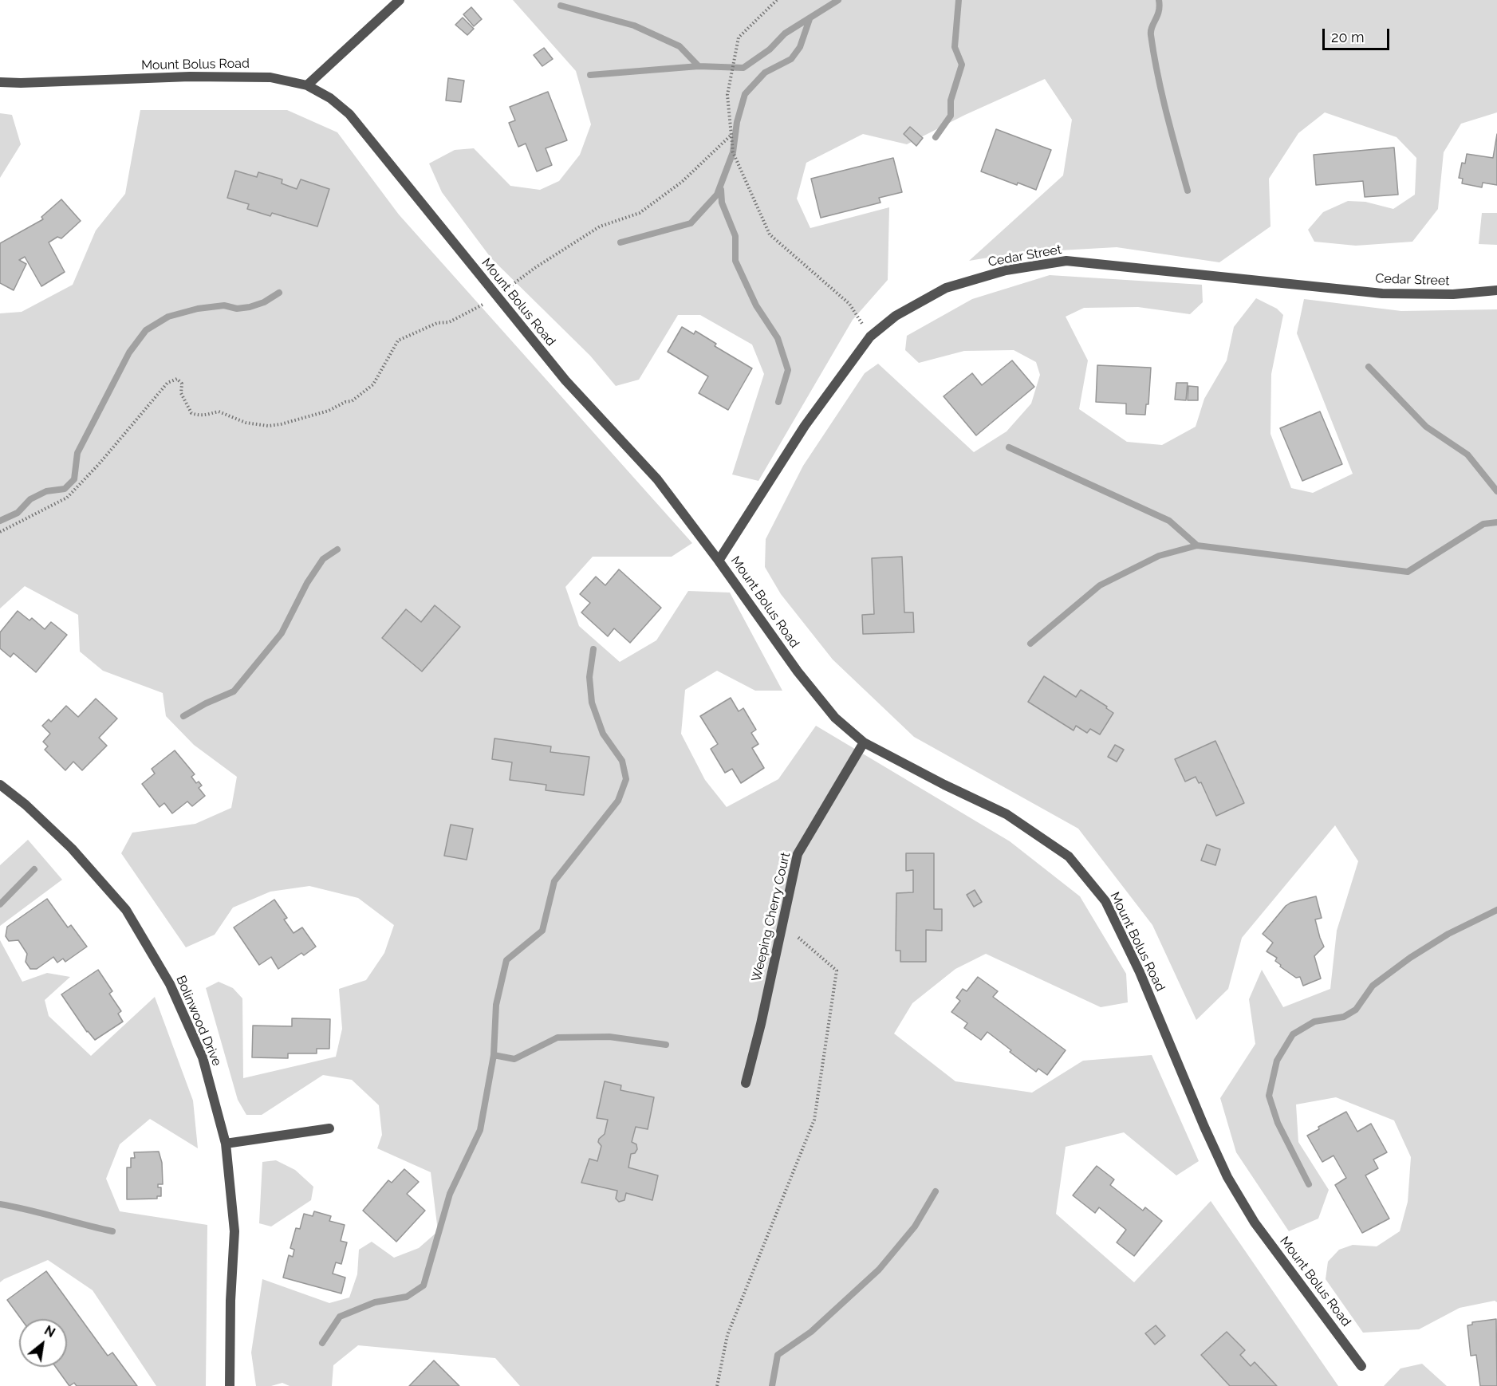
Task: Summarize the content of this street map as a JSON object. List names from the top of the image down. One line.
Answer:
{"streets":{"street":["Mount Bolus Road","Cedar Street","Weeping Cherry Court","Bolinwood Drive"]},"crossings":[["Mount Bolus Road","Cedar Street"],["Mount Bolus Road","Weeping Cherry Court"]],"scale_bar":"20 m","north":"top right"}
